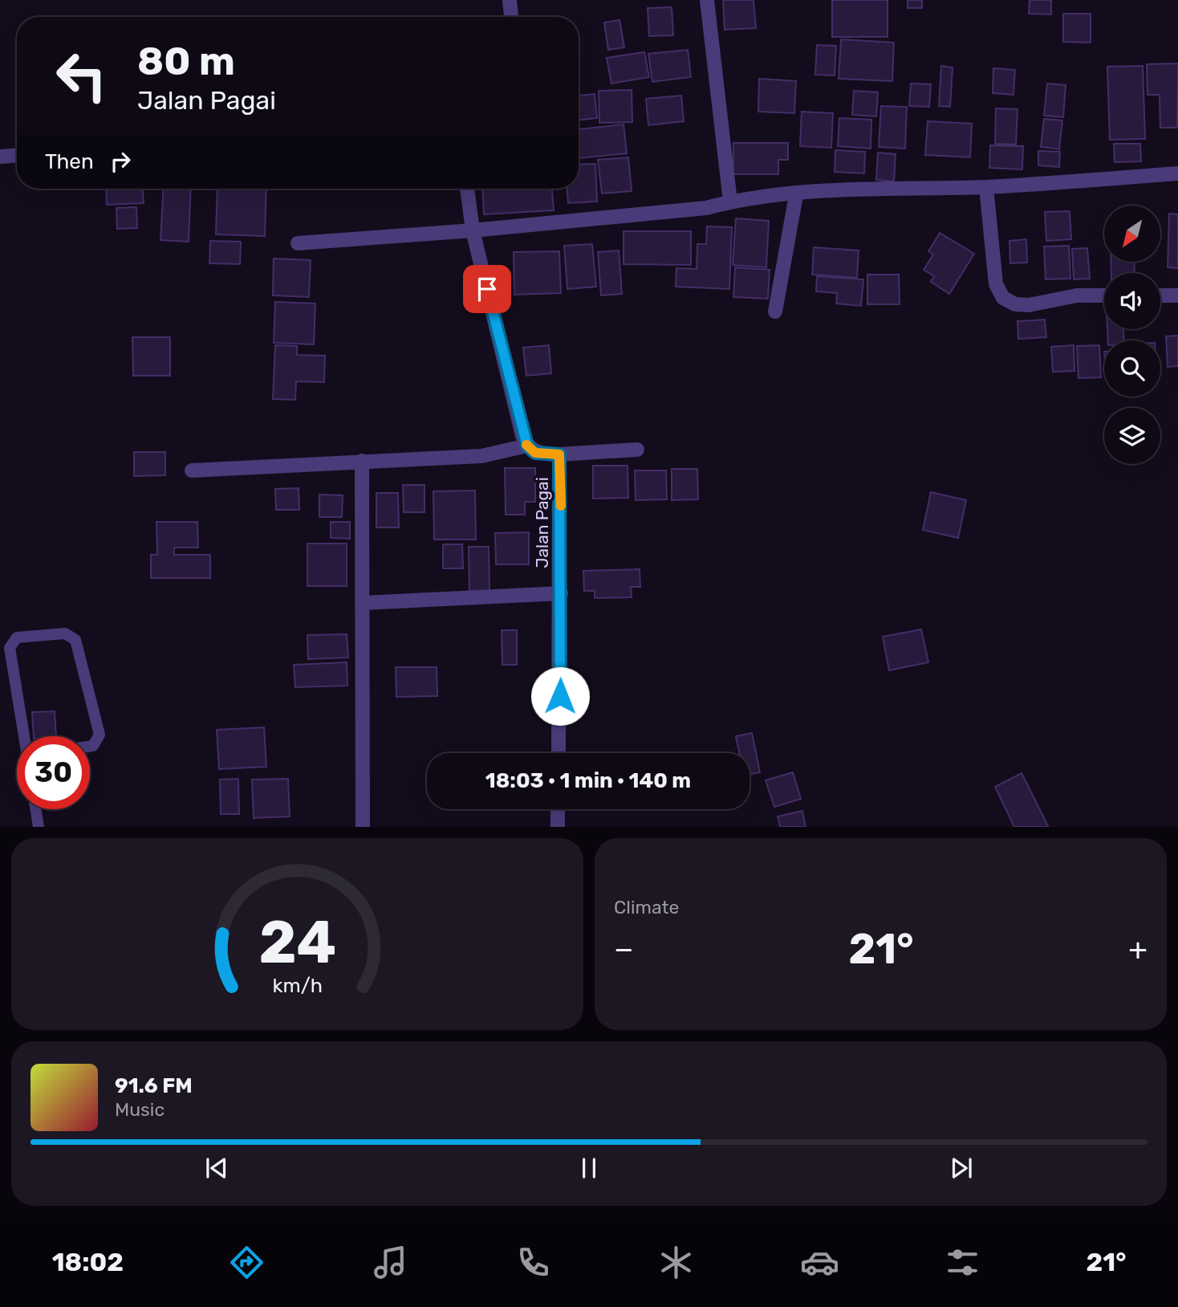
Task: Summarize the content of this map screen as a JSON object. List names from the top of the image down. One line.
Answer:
{"streets":{"street":["Jalan Pagai"]},"north":"bottom left","page":{"turn":["80 m","Jalan Pagai"],"then":"Then","limit":"30","trip":"18:03 · 1 min · 140 m","tile":"Climate","heat":["−","21°","+"],"song":["91.6 FM","Music"],"tabs":["18:02","21°"],"gauge":["24","km/h"]}}
